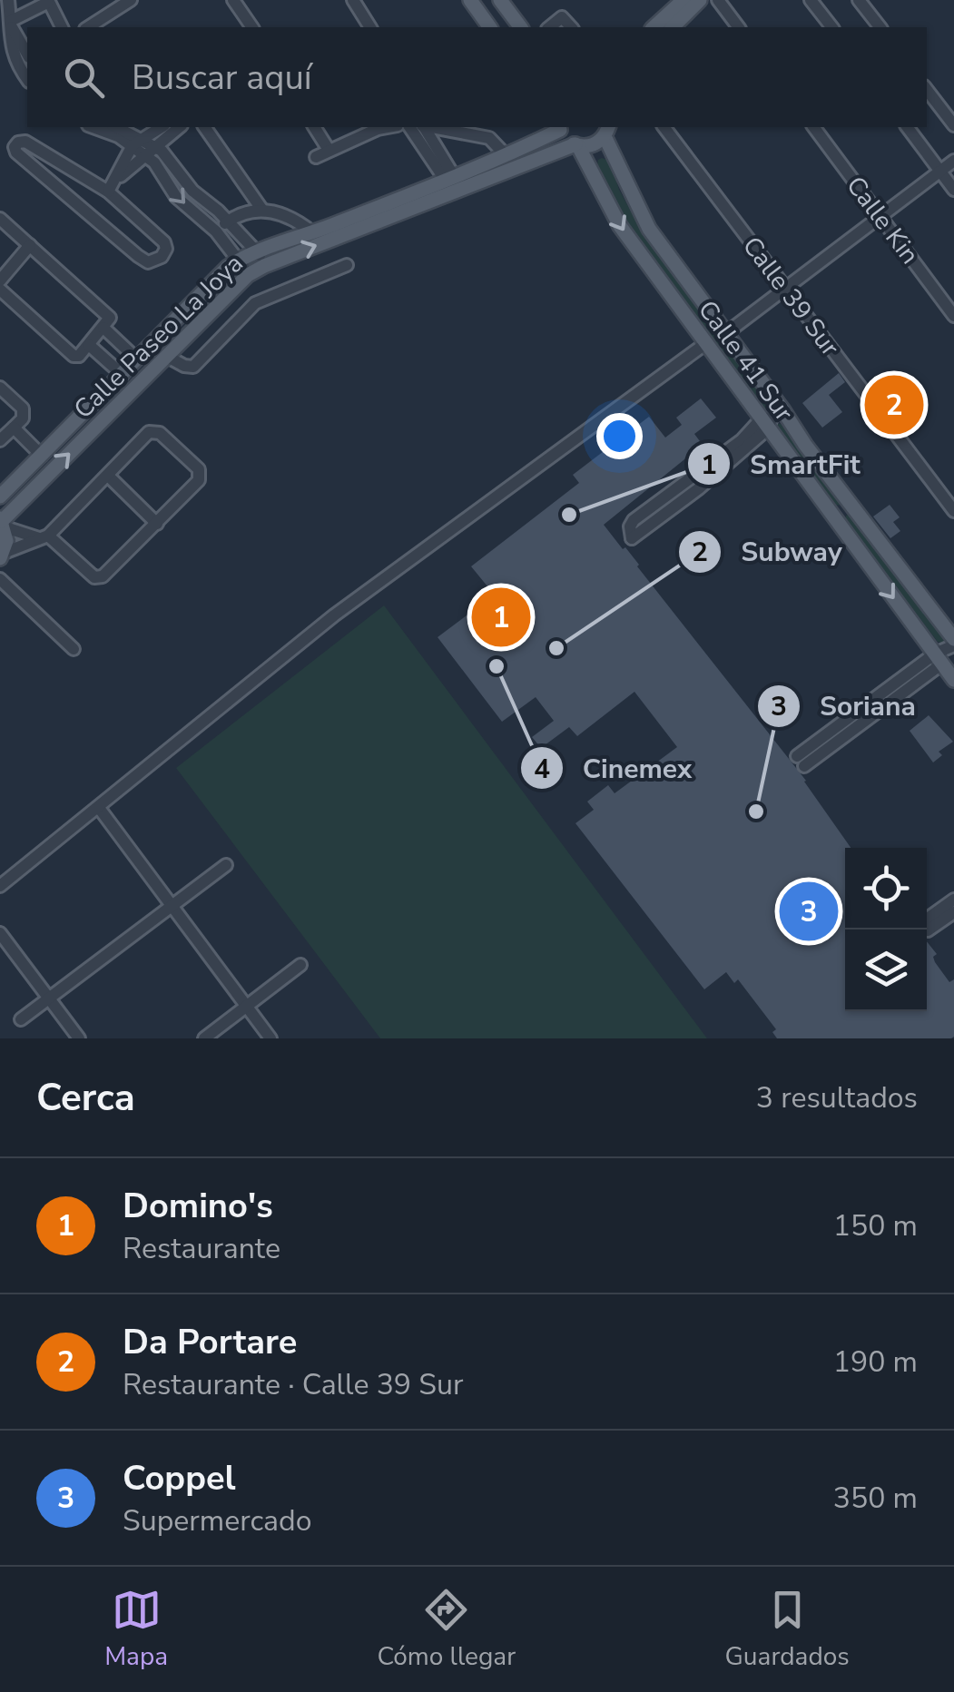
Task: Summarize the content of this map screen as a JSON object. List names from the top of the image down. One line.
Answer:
{"streets":{"main road":["Calle Paseo La Joya","Calle 41 Sur"],"street":["Calle Kin","Calle 39 Sur"]},"crossings":[["Calle Paseo La Joya","Calle 41 Sur"]],"places":["SmartFit","Subway","Cinemex","Soriana"],"page":{"search":"Buscar aquí","pins":["2","1","3"],"heading":["Cerca","3 resultados"],"list":[{"mark":"1","name":"Domino's","note":"Restaurante","value":"150 m"},{"mark":"2","name":"Da Portare","note":"Restaurante · Calle 39 Sur","value":"190 m"},{"mark":"3","name":"Coppel","note":"Supermercado","value":"350 m"}],"nav":["Mapa","Cómo llegar","Guardados"]}}
